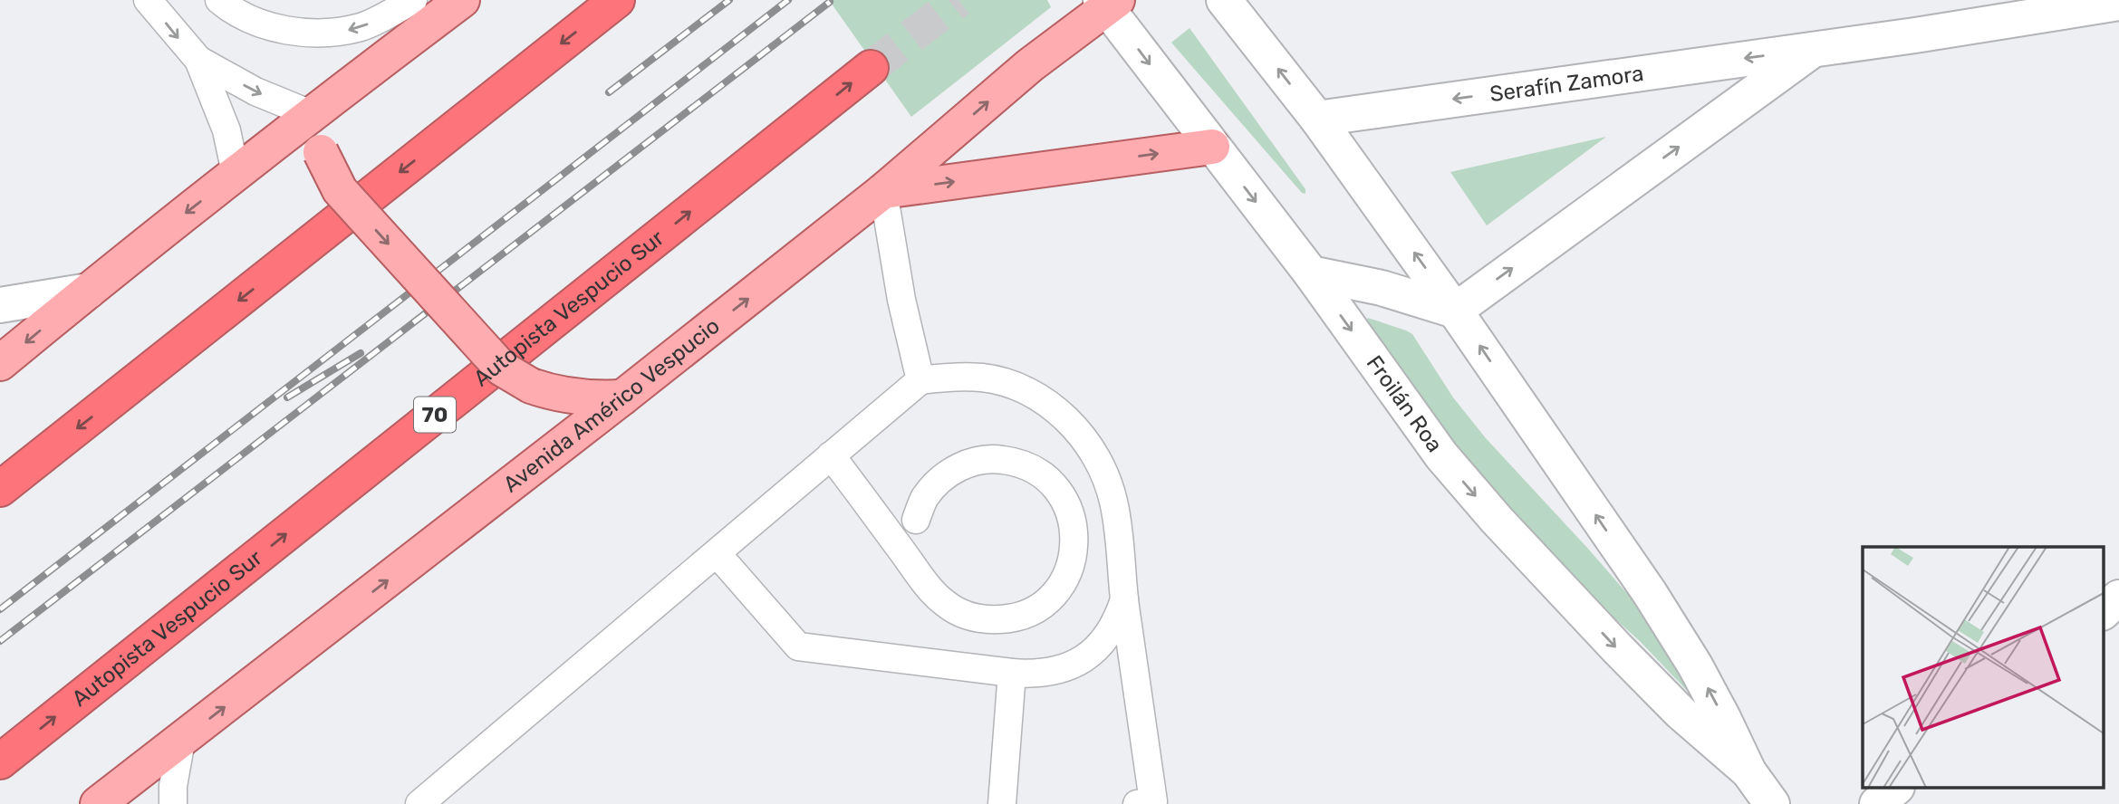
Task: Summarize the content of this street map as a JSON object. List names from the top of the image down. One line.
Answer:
{"streets":{"highway":["Autopista Vespucio Sur","70"],"main road":["Serafín Zamora","Froilán Roa","Avenida Américo Vespucio"]},"crossings":[["Serafín Zamora","Froilán Roa"],["Froilán Roa","Avenida Américo Vespucio"]],"one_way":["Avenida Américo Vespucio"]}
